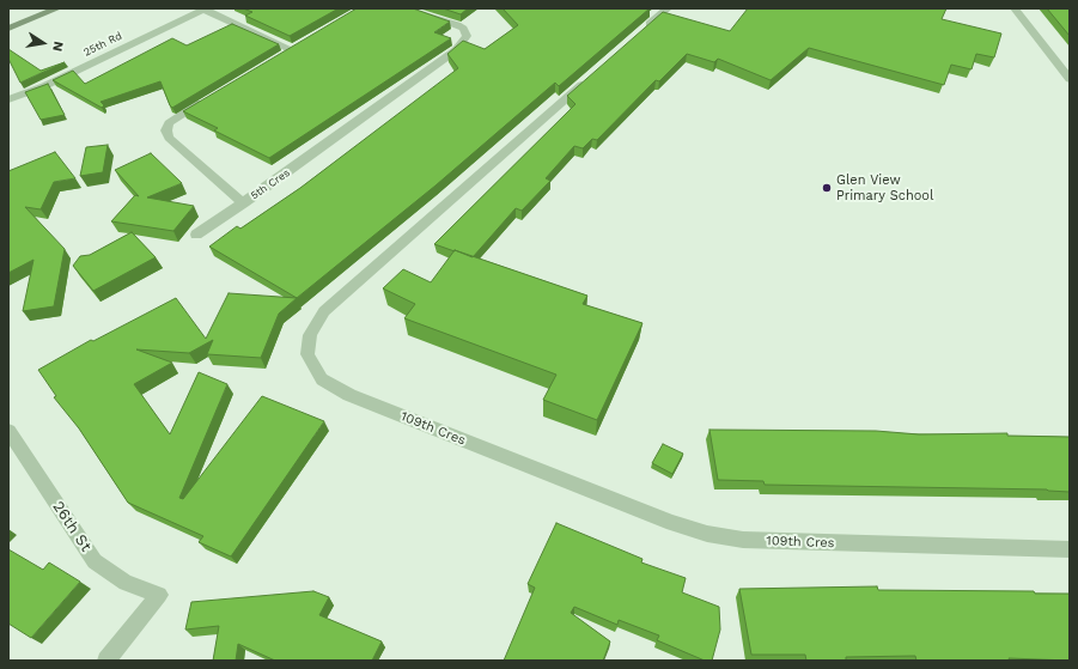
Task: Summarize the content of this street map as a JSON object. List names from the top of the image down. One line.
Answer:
{"streets":{"street":["25th Rd","5th Cres","109th Cres","26th St"]},"places":["Glen View Primary School"],"north":"right"}
